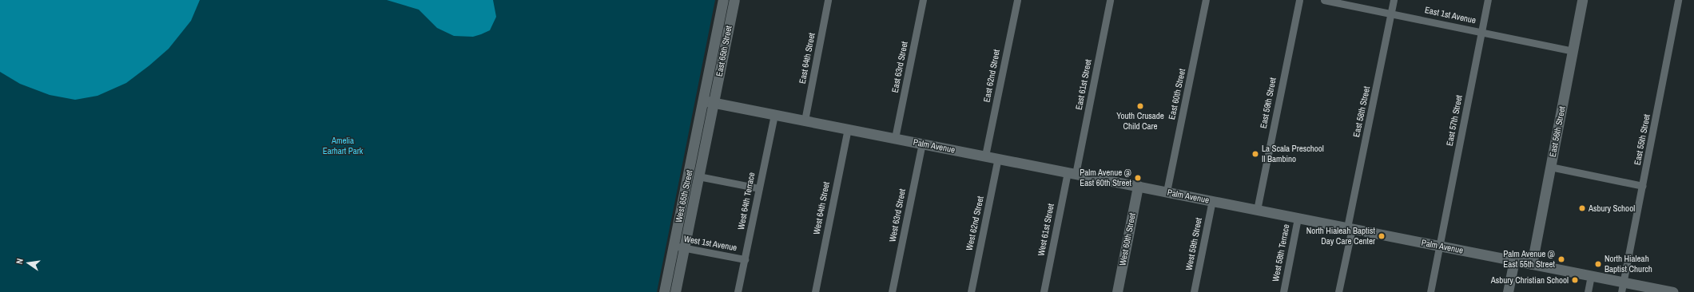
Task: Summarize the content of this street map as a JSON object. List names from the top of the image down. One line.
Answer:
{"streets":{"main road":["East 65th Street","East 56th Street","Palm Avenue","West 65th Street","West 60th Street"],"street":["East 1st Avenue","East 64th Street","East 63rd Street","East 62nd Street","East 61st Street","East 60th Street","East 59th Street","East 58th Street","East 57th Street","East 55th Street","West 64th Terrace","West 64th Street","West 63rd Street","West 62nd Street","West 61st Street","West 1st Avenue","West 59th Street","West 58th Terrace"]},"crossings":[["East 1st Avenue","East 58th Street"],["East 1st Avenue","East 57th Street"],["East 1st Avenue","East 56th Street"],["East 65th Street","Palm Avenue"],["East 65th Street","West 65th Street"],["East 64th Street","Palm Avenue"],["East 63rd Street","Palm Avenue"],["East 62nd Street","Palm Avenue"],["East 61st Street","Palm Avenue"],["East 61st Street","West 61st Street"],["East 60th Street","Palm Avenue"],["East 59th Street","Palm Avenue"],["East 58th Street","Palm Avenue"],["East 57th Street","Palm Avenue"],["East 56th Street","Palm Avenue"],["East 55th Street","Palm Avenue"],["Palm Avenue","West 65th Street"],["Palm Avenue","West 64th Terrace"],["Palm Avenue","West 64th Street"],["Palm Avenue","West 63rd Street"],["Palm Avenue","West 62nd Street"],["Palm Avenue","West 61st Street"],["Palm Avenue","West 60th Street"],["Palm Avenue","West 59th Street"],["Palm Avenue","West 58th Terrace"],["West 65th Street","West 1st Avenue"],["West 64th Terrace","West 1st Avenue"]],"parks":["Amelia Earhart Park"],"places":["Youth Crusade Child Care","La Scala Preschool Il Bambino","Palm Avenue @ East 60th Street","Asbury School","North Hialeah Baptist Day Care Center","Palm Avenue @ East 55th Street","North Hialeah Baptist Church","Asbury Christian School"],"north":"left"}
